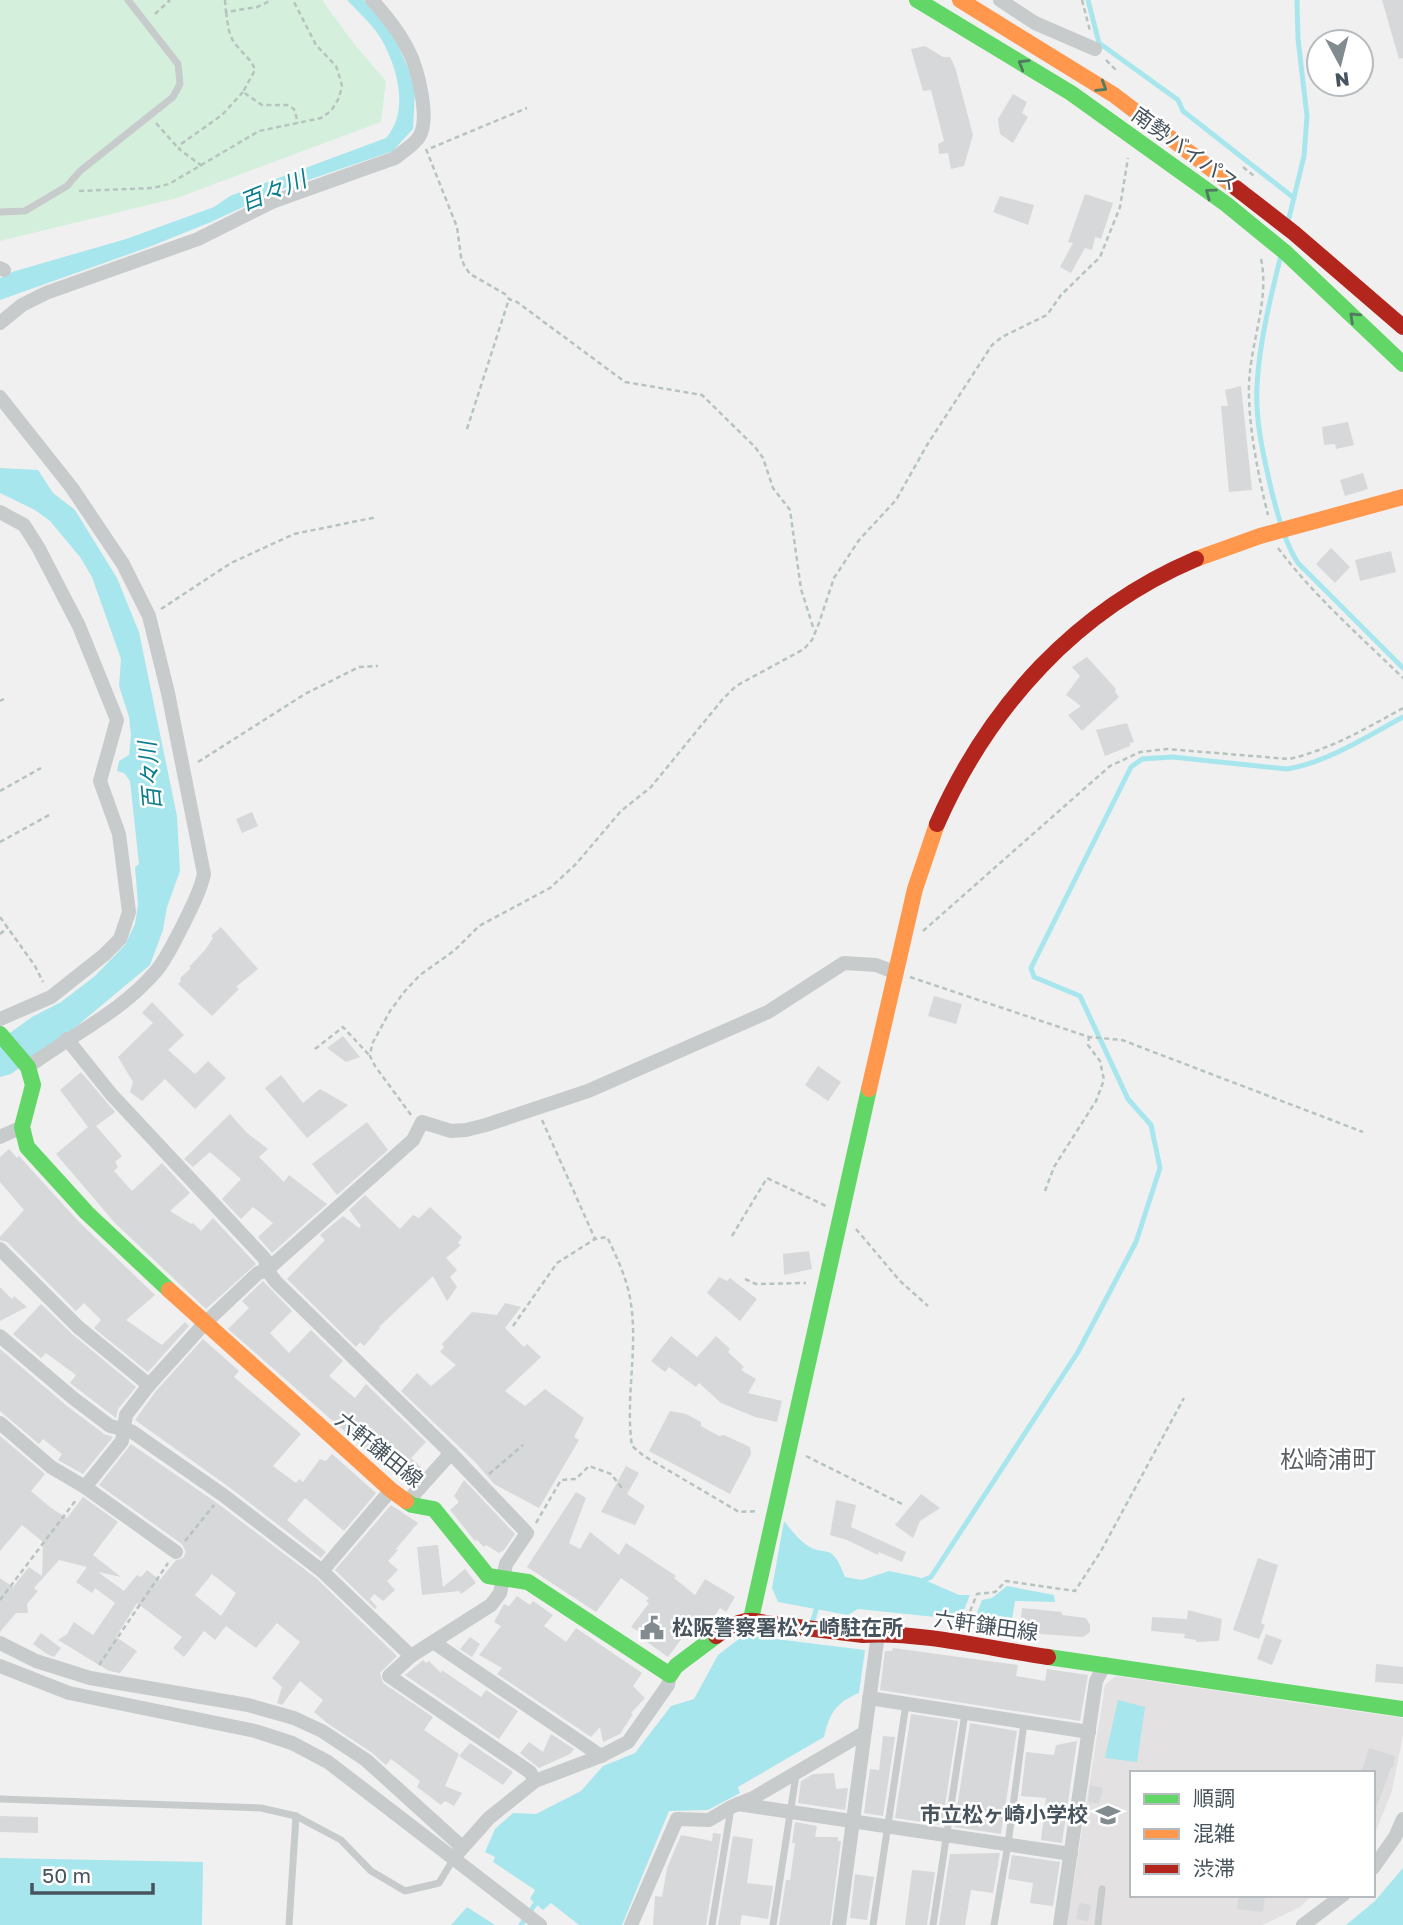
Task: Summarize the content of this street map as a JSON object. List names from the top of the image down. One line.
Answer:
{"streets":{"main road":["南勢バイパス","六軒鎌田線"]},"districts":["松崎浦町"],"water":["百々川"],"places":{"public building":["松阪警察署松ヶ崎駐在所"],"school or university":["市立松ヶ崎小学校"]},"legend":["順調","混雑","渋滞"],"scale_bar":"50 m","north":"bottom"}
